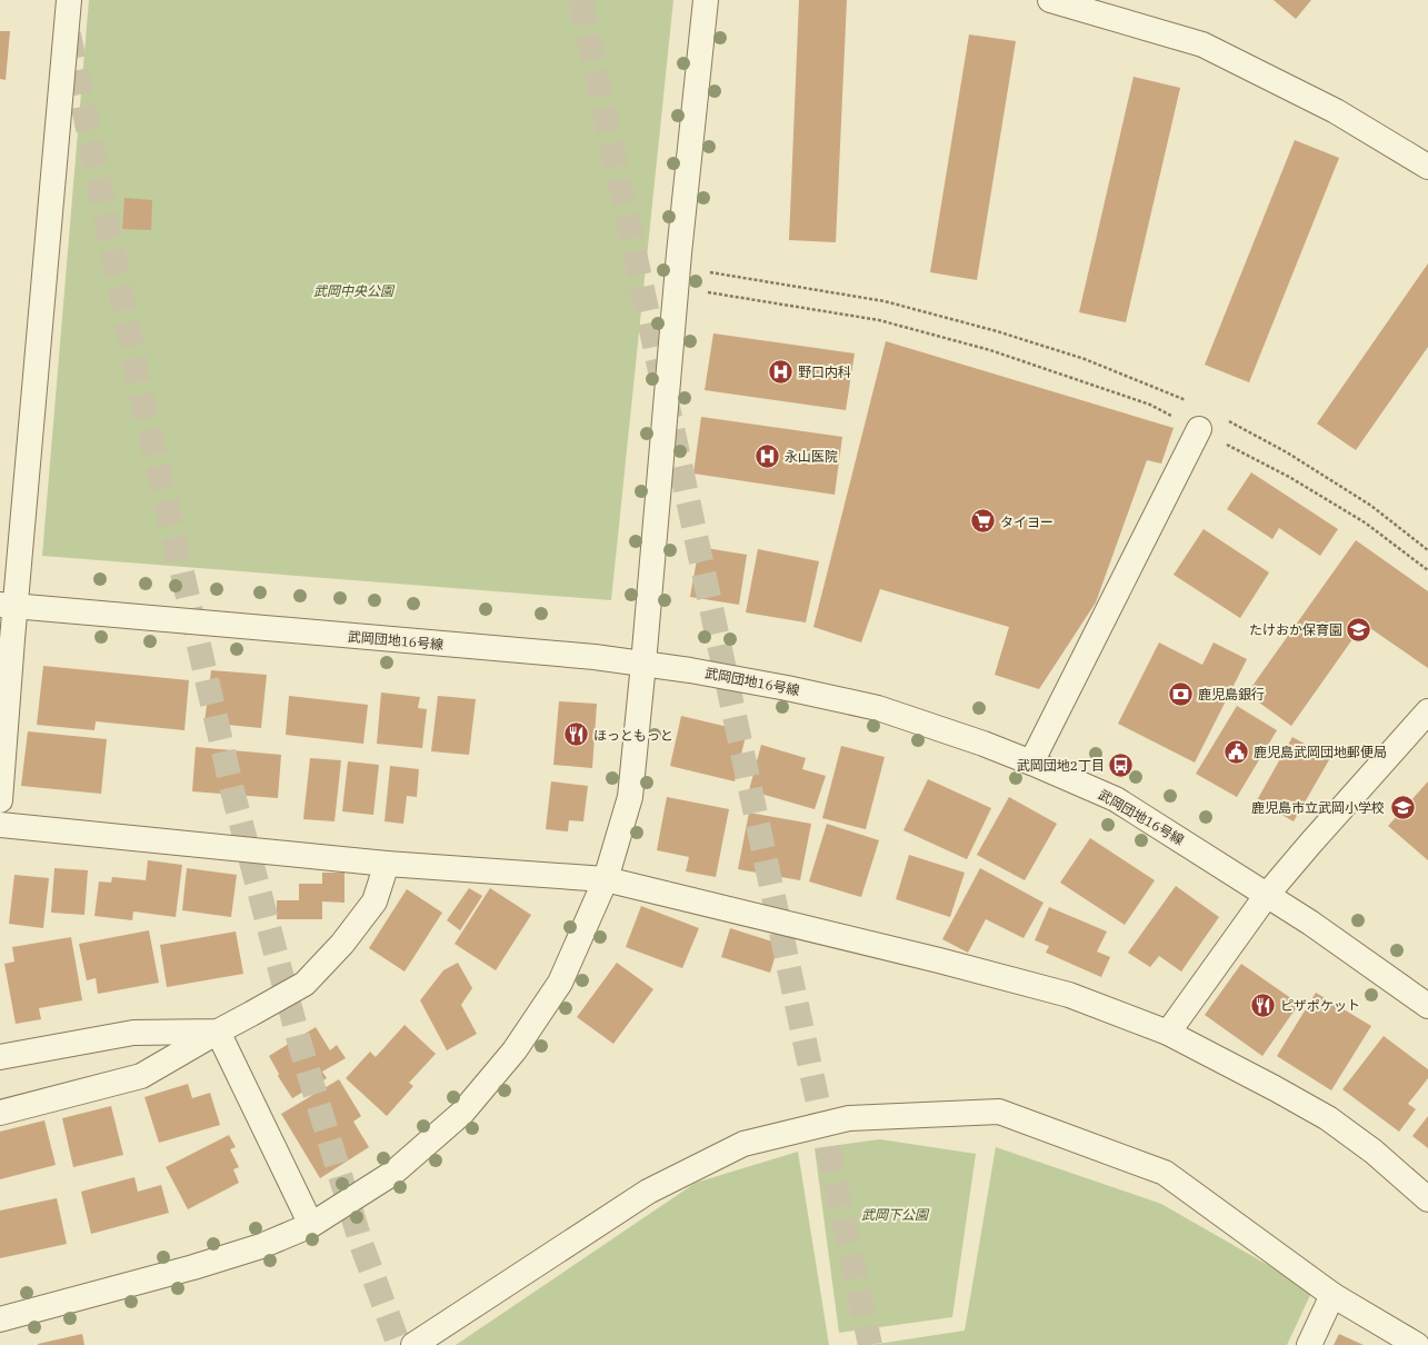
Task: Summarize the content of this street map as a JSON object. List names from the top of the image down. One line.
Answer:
{"streets":{"street":["武岡団地16号線"]},"parks":["武岡中央公園","武岡下公園"],"places":{"hospital":["野口内科","永山医院"],"supermarket":["タイヨー"],"school or university":["たけおか保育園","鹿児島市立武岡小学校"],"bank":["鹿児島銀行"],"restaurant":["ほっともっと","ピザポケット"],"public building":["鹿児島武岡団地郵便局"],"bus stop":["武岡団地2丁目"]}}
